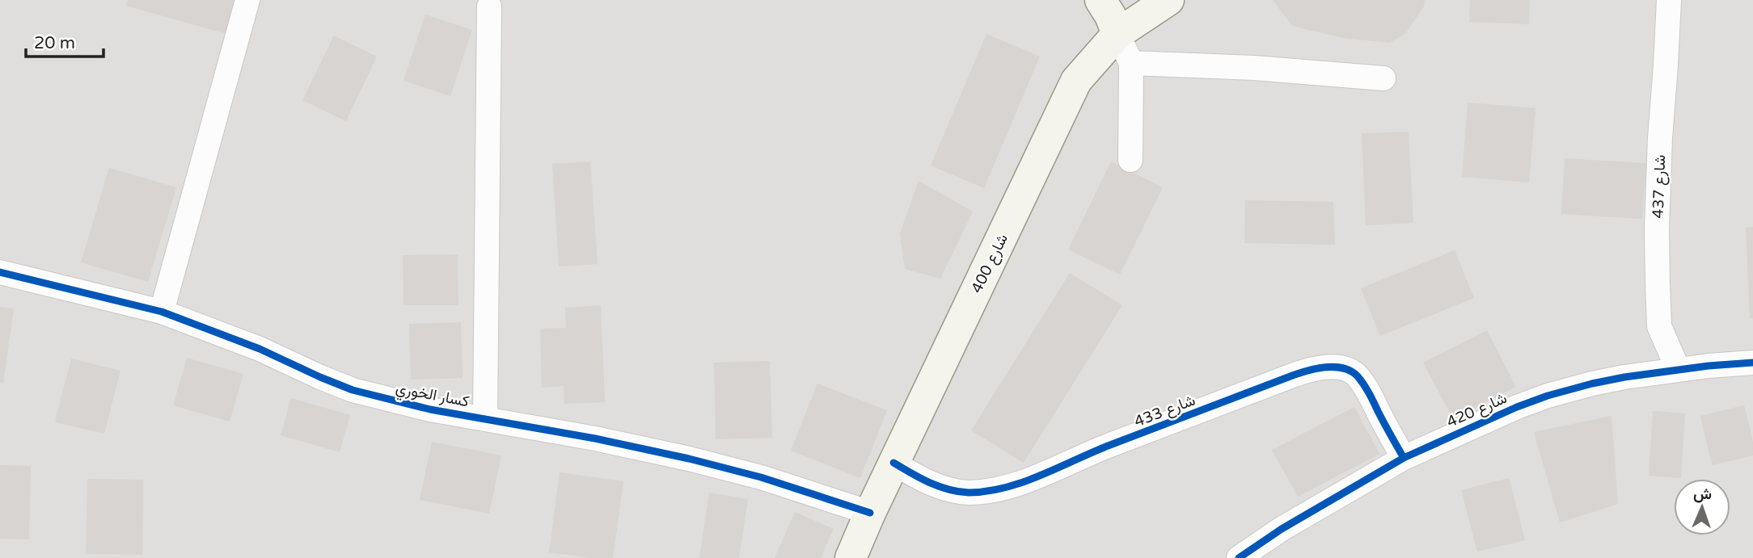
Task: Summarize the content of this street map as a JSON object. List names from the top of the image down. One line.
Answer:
{"streets":{"main road":["شارع 400"],"street":["شارع 437","كسار الخوري","شارع 420","شارع 433"]},"crossings":[["شارع 437","شارع 420"],["شارع 400","كسار الخوري"],["شارع 400","شارع 433"],["شارع 420","شارع 433"]],"scale_bar":"20 m","north":"top"}
